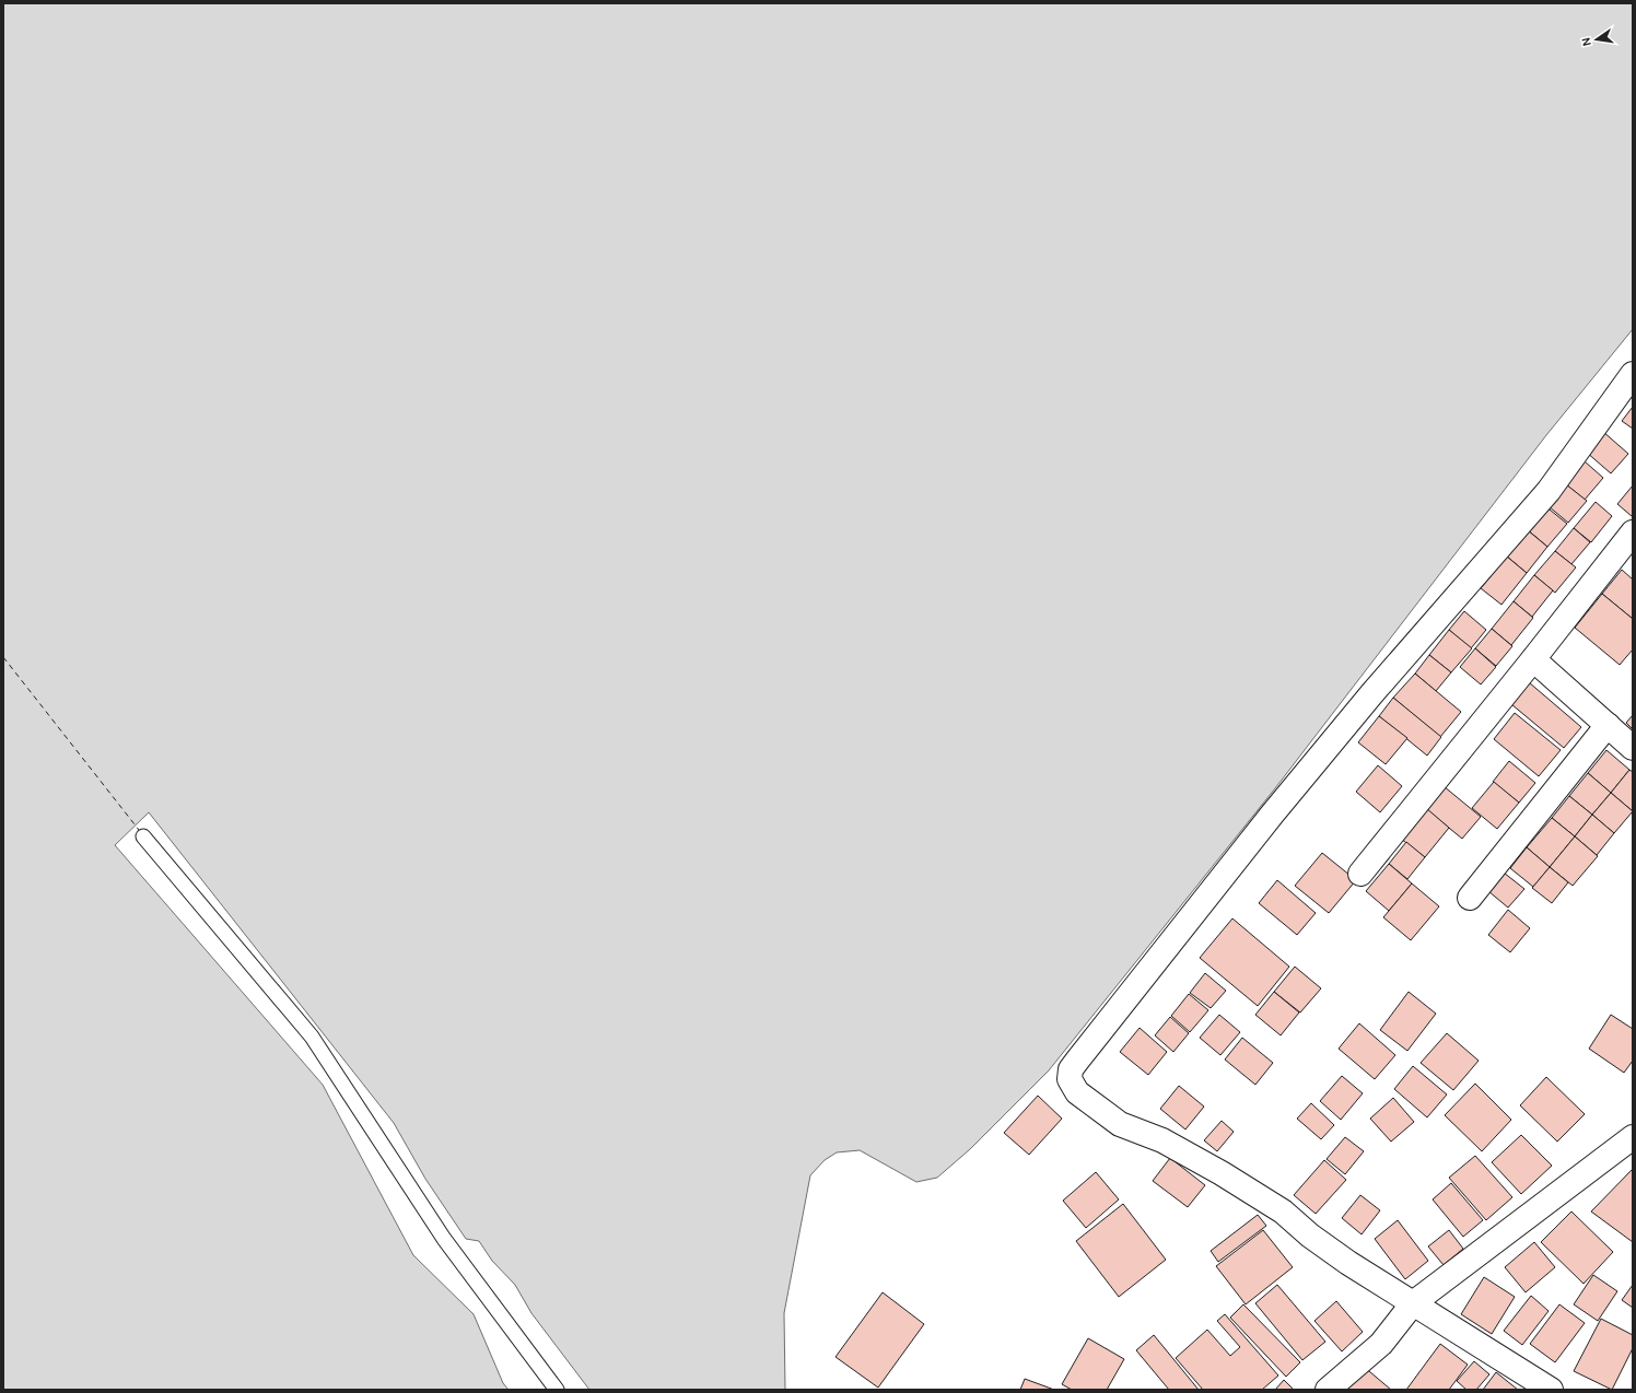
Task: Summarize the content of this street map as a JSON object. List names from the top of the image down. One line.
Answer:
{"north":"left"}
